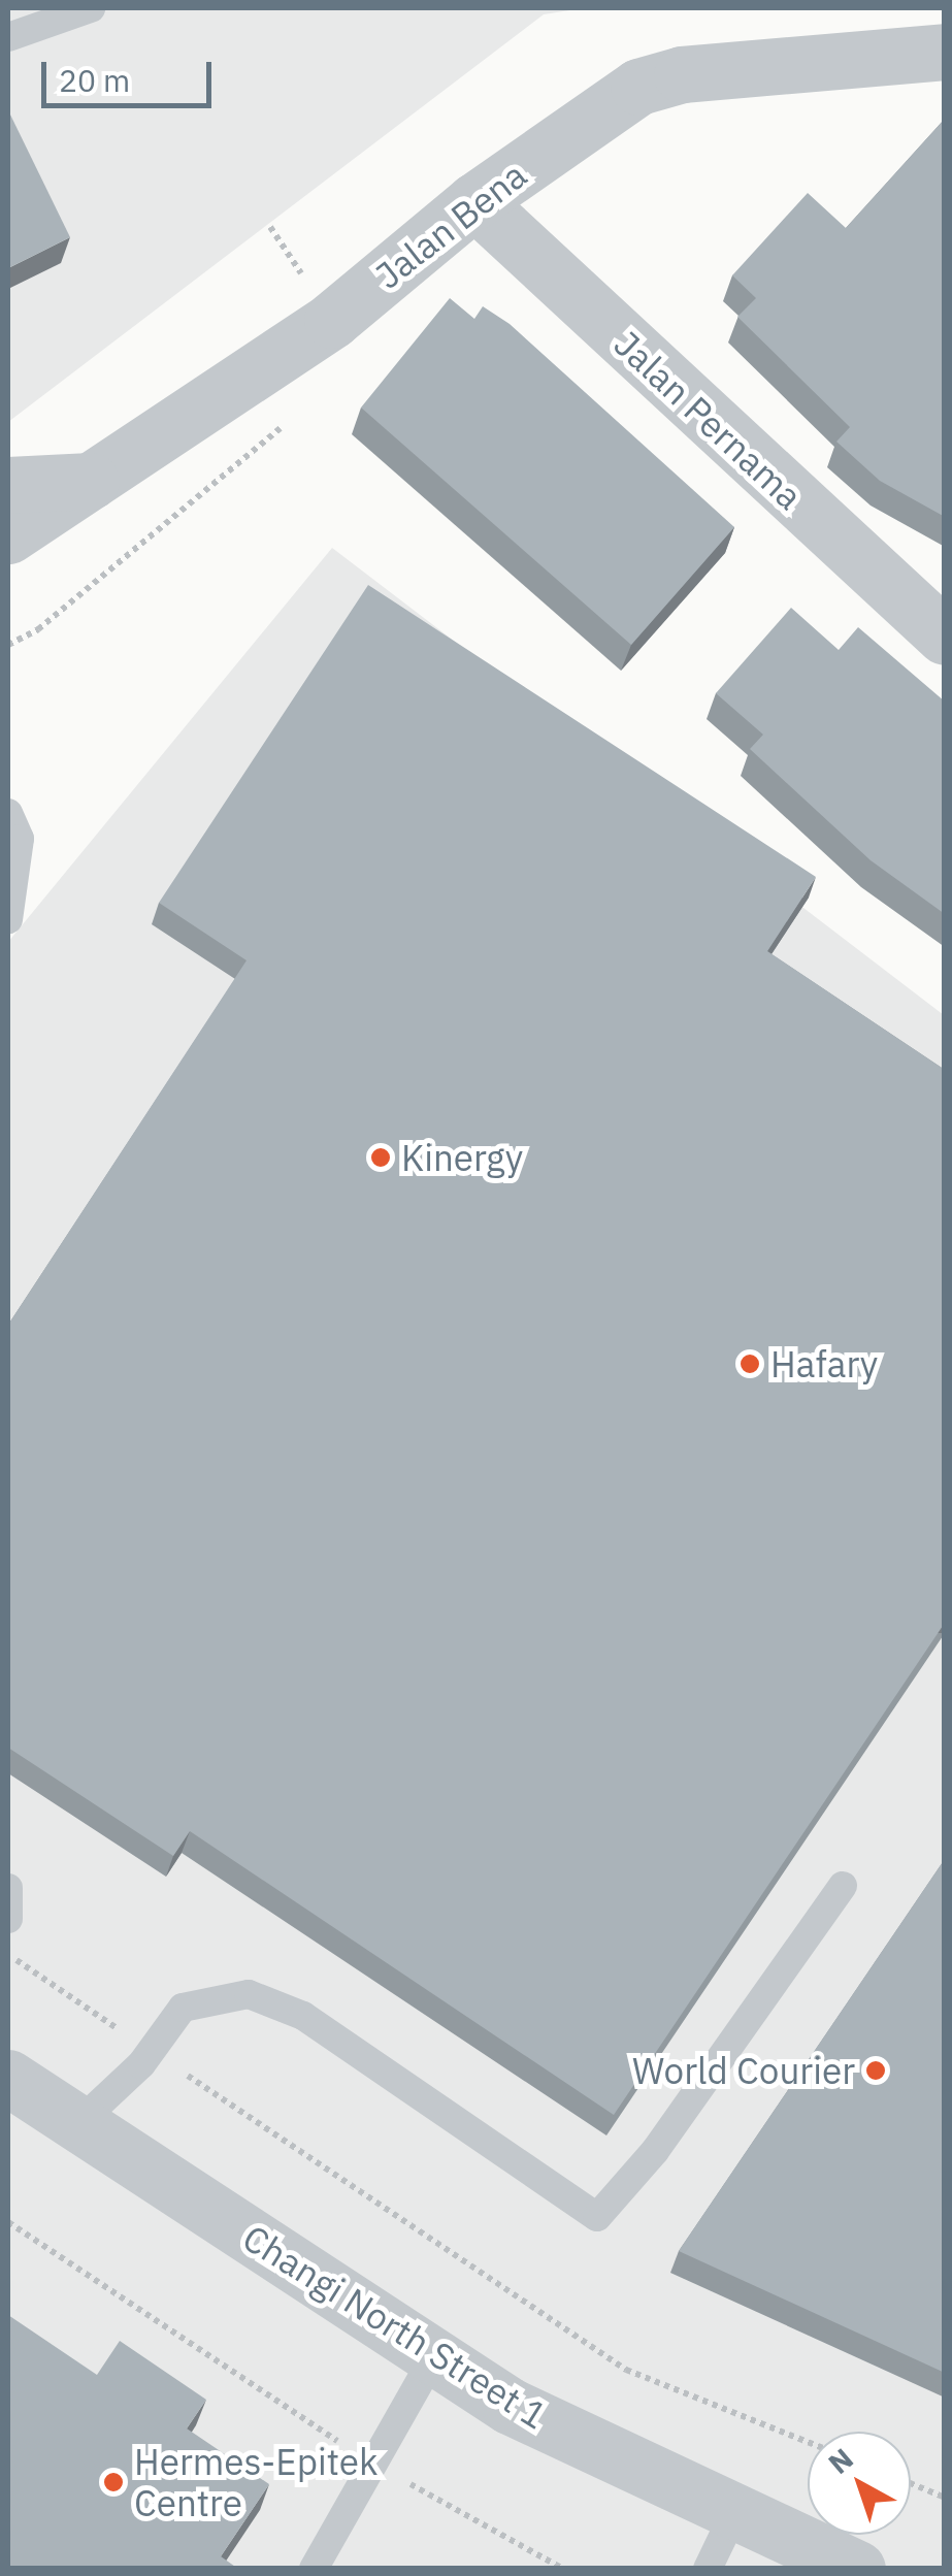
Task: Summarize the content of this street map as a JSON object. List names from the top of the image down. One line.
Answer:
{"streets":{"street":["Jalan Bena","Jalan Pernama","Changi North Street 1"]},"crossings":[["Jalan Bena","Jalan Pernama"]],"places":["Kinergy","Hafary","World Courier","Hermes-Epitek Centre"],"scale_bar":"20 m","north":"top left"}
